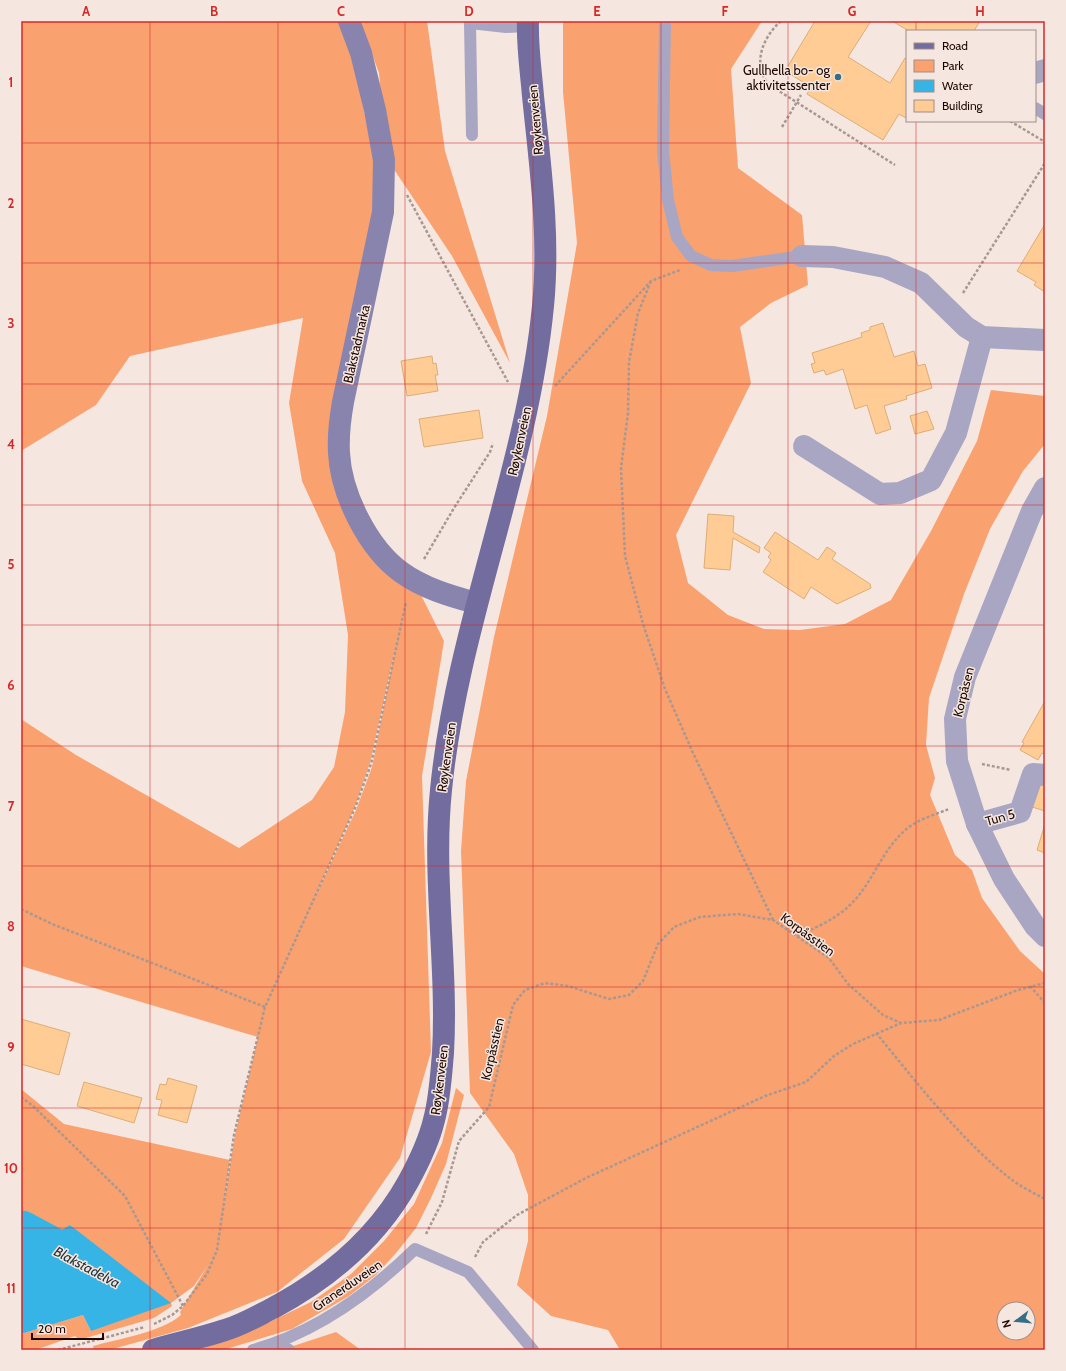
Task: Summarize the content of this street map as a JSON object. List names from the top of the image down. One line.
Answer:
{"streets":{"main road":["Røykenveien","Blakstadmarka"],"street":["Korpåsen","Tun 5"],"lane":["Granerduveien"],"path":["Korpåsstien"]},"crossings":[["Røykenveien","Blakstadmarka"],["Korpåsen","Tun 5"],["Korpåsstien","Granerduveien"]],"water":["Blakstadelva"],"places":["Gullhella bo- og aktivitetssenter"],"legend":["Road","Park","Water","Building"],"scale_bar":"20 m","north":"left","grid":{"columns":["A","B","C","D","E","F","G","H"],"rows":["1","2","3","4","5","6","7","8","9","10","11"]}}
